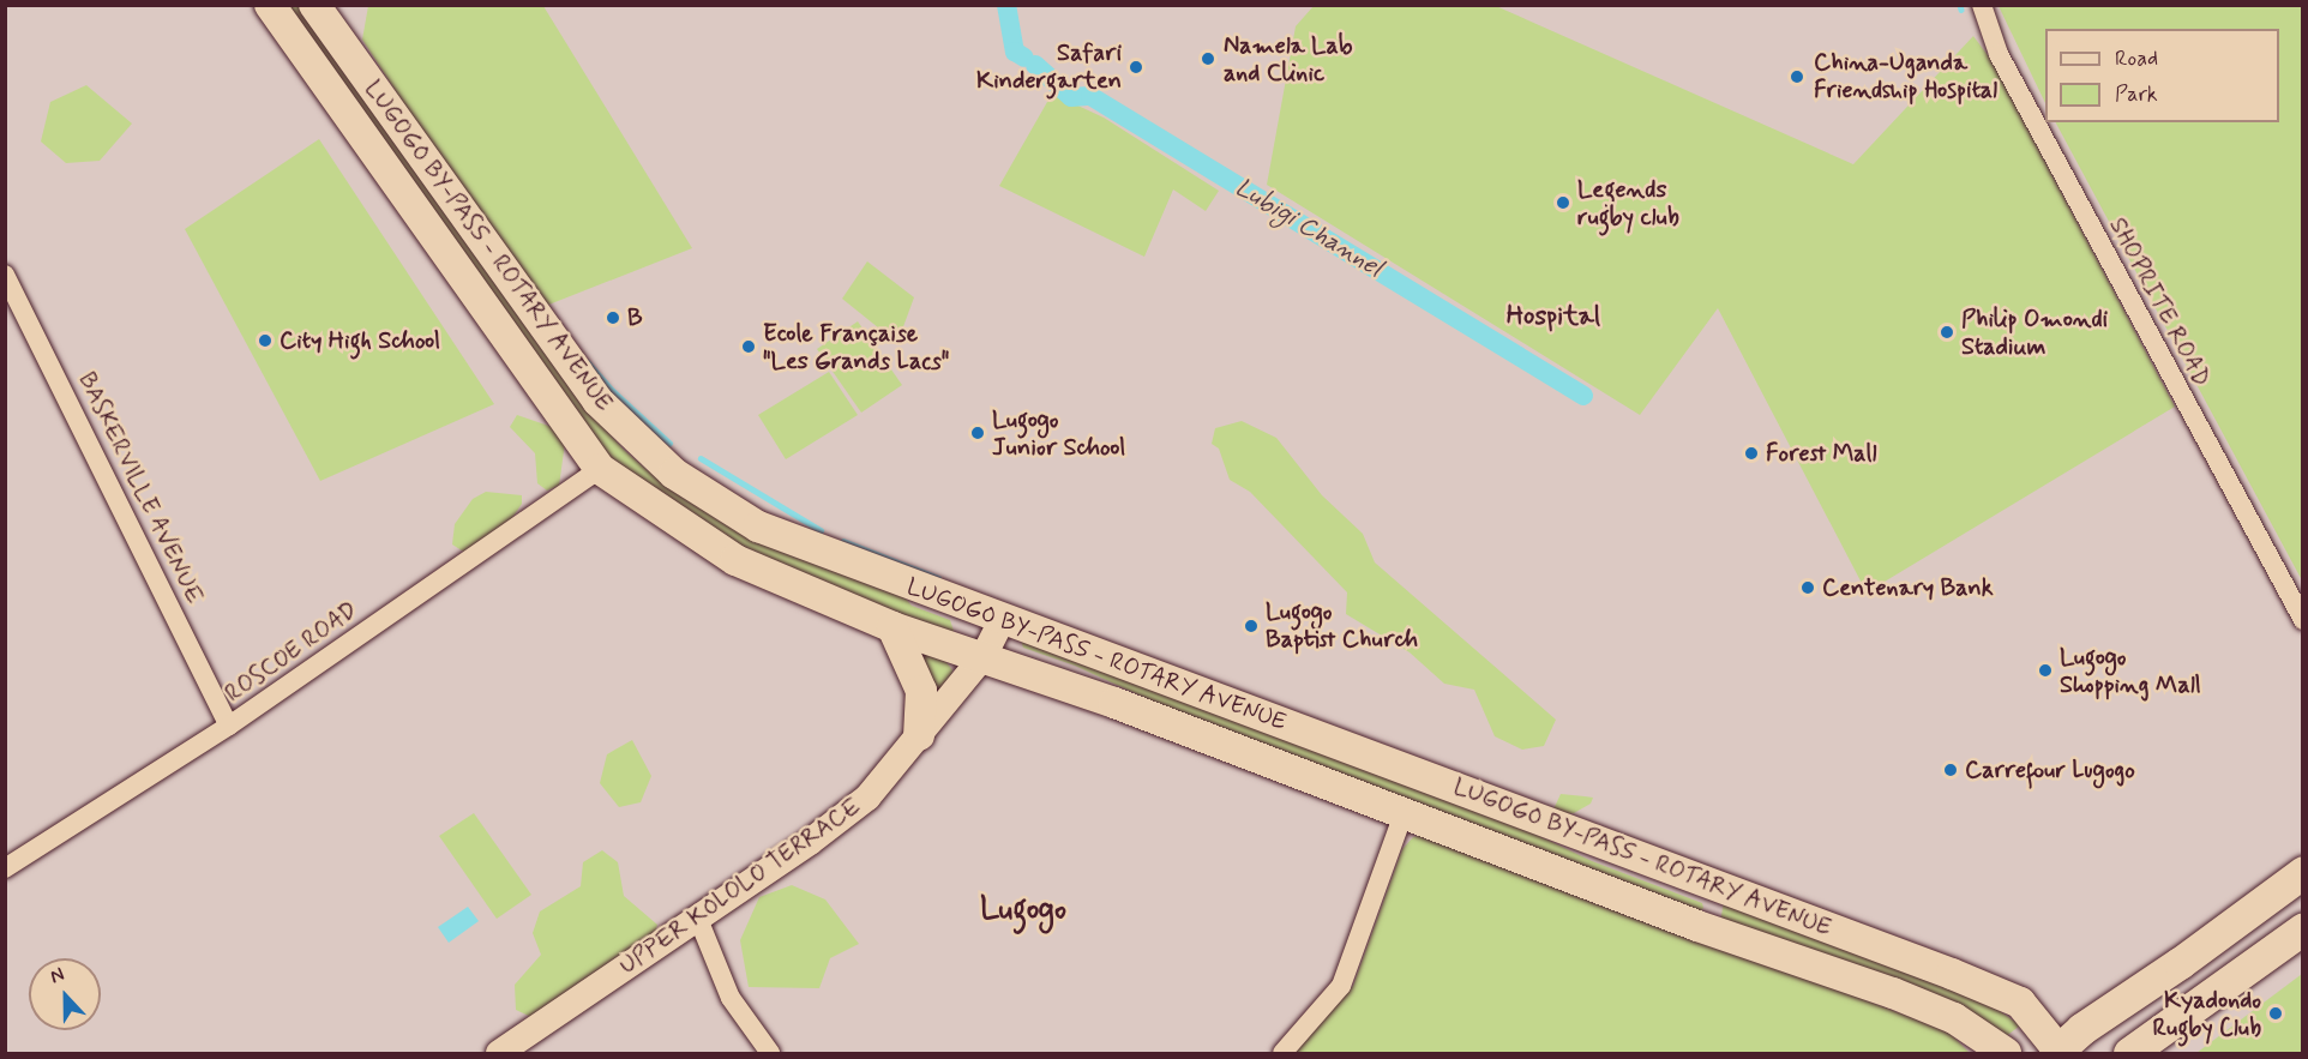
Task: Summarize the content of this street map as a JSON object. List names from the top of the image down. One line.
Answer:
{"streets":{"main road":["LUGOGO BY-PASS - ROTARY AVENUE","UPPER KOLOLO TERRACE"],"street":["SHOPRITE ROAD","BASKERVILLE AVENUE","ROSCOE ROAD"]},"crossings":[["LUGOGO BY-PASS - ROTARY AVENUE","ROSCOE ROAD"],["LUGOGO BY-PASS - ROTARY AVENUE","UPPER KOLOLO TERRACE"],["BASKERVILLE AVENUE","ROSCOE ROAD"]],"districts":["Hospital","Lugogo"],"water":["Lubigi Channel"],"places":["Namela Lab and Clinic","Safari Kindergarten","China-Uganda Friendship Hospital","Legends rugby club","B","Philip Omondi Stadium","City High School","Ecole Française \"Les Grands Lacs\"","Lugogo Junior School","Forest Mall","Centenary Bank","Lugogo Baptist Church","Lugogo Shopping Mall","Carrefour Lugogo","Kyadondo Rugby Club"],"legend":["Road","Park"],"north":"top"}
